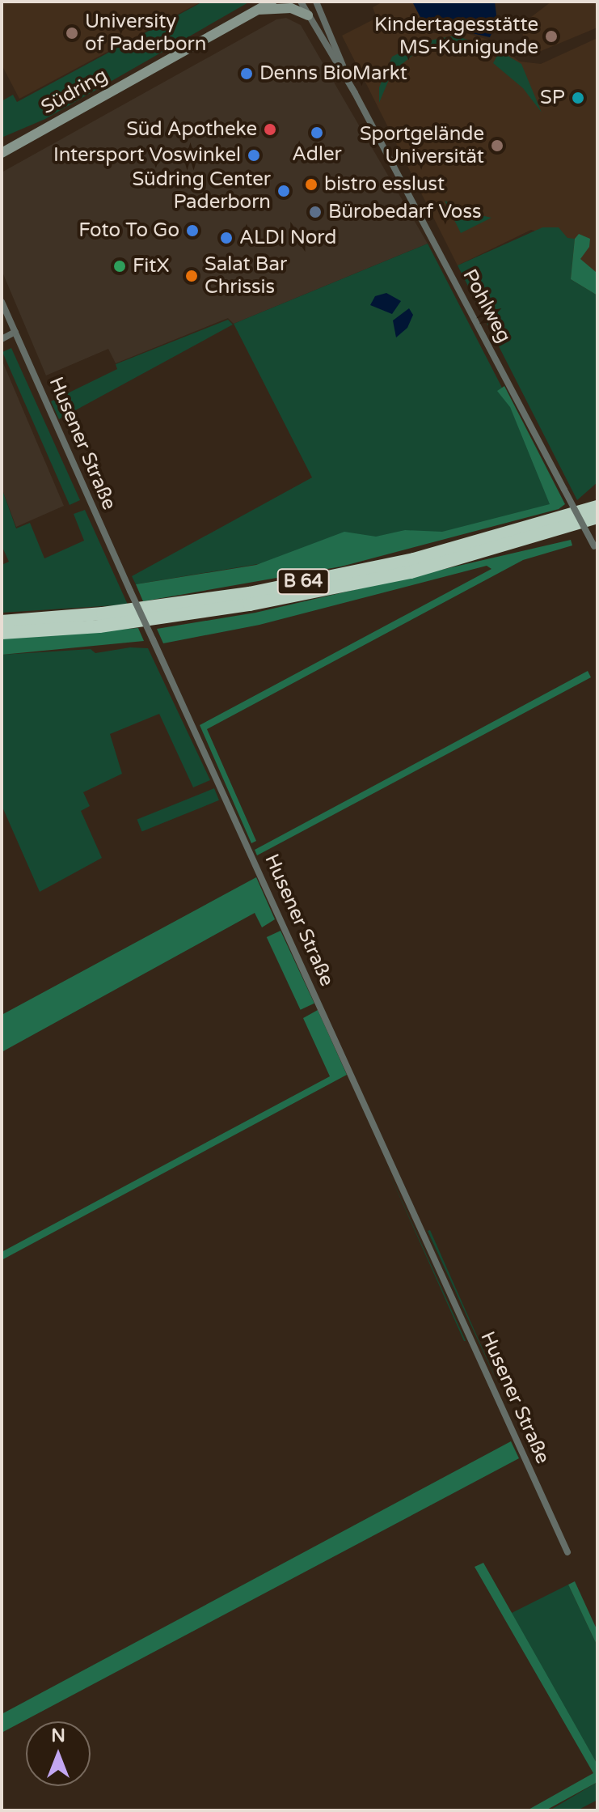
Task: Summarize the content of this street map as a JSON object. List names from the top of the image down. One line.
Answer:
{"streets":{"highway":["B 64"],"main road":["Südring"],"street":["Pohlweg","Husener Straße"]},"places":["University of Paderborn","Kindertagesstätte MS-Kunigunde","Denns BioMarkt","SP","Süd Apotheke","Adler","Sportgelände Universität","Intersport Voswinkel","bistro esslust","Südring Center Paderborn","Bürobedarf Voss","Foto To Go","ALDI Nord","FitX","Salat Bar Chrissis"],"north":"top"}
